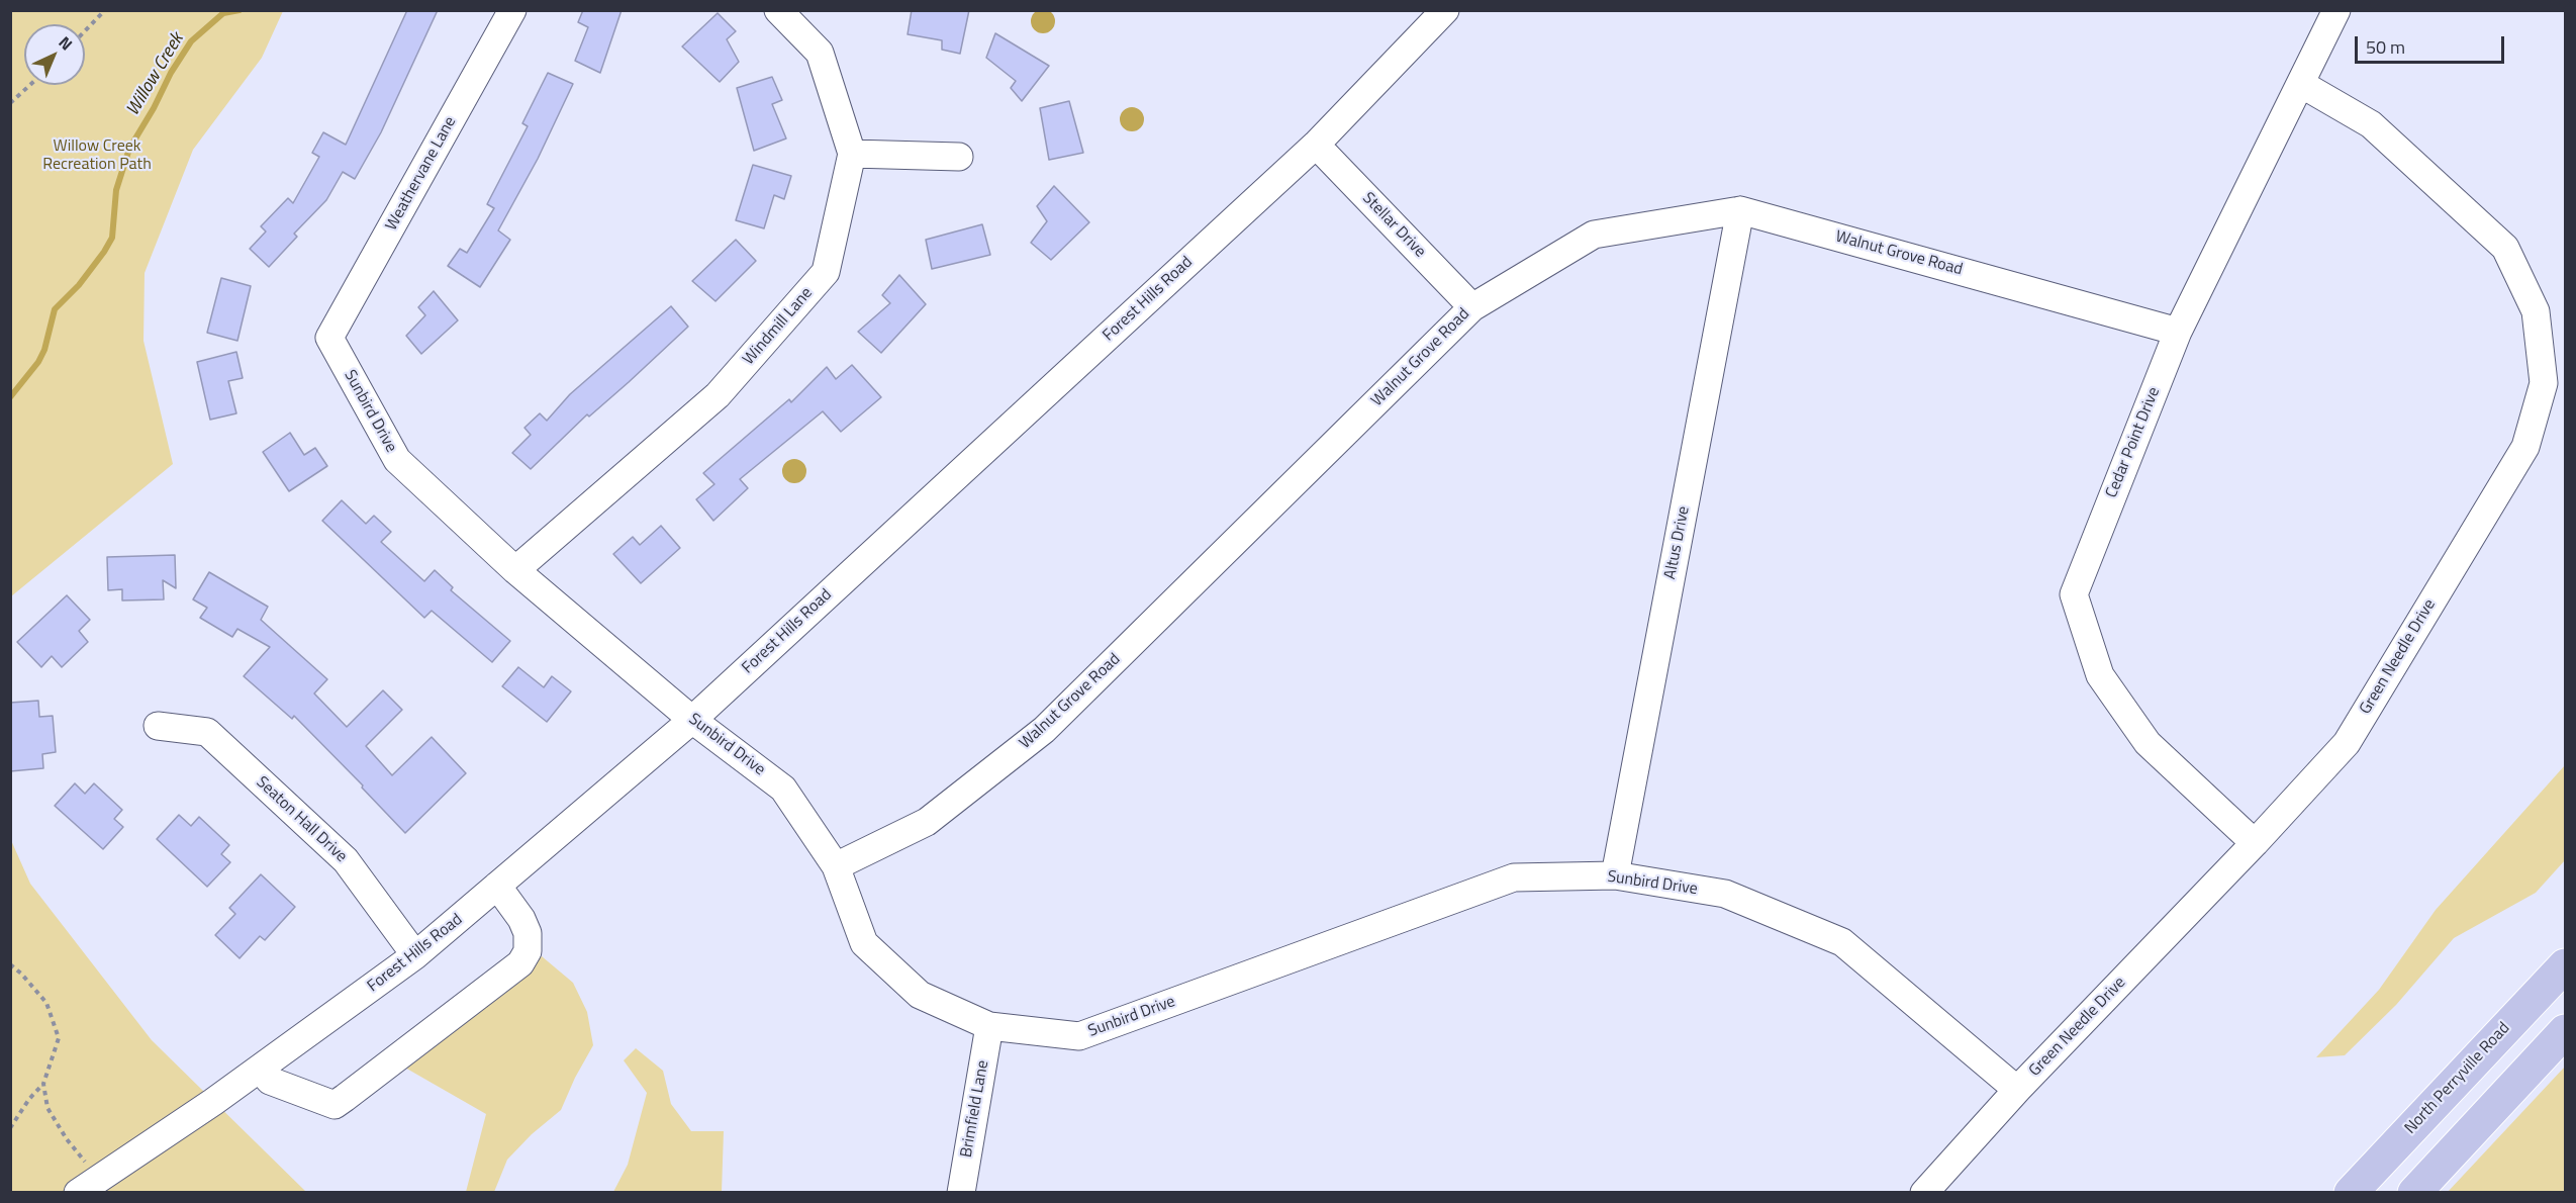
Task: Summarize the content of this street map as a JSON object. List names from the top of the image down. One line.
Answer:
{"streets":{"main road":["North Perryville Road"],"street":["Weathervane Lane","Stellar Drive","Walnut Grove Road","Forest Hills Road","Windmill Lane","Sunbird Drive","Cedar Point Drive","Altus Drive","Green Needle Drive","Seaton Hall Drive","Brimfield Lane"]},"crossings":[["Weathervane Lane","Sunbird Drive"],["Stellar Drive","Walnut Grove Road"],["Stellar Drive","Forest Hills Road"],["Walnut Grove Road","Sunbird Drive"],["Walnut Grove Road","Cedar Point Drive"],["Walnut Grove Road","Altus Drive"],["Forest Hills Road","Sunbird Drive"],["Forest Hills Road","Seaton Hall Drive"],["Windmill Lane","Sunbird Drive"],["Sunbird Drive","Altus Drive"],["Sunbird Drive","Green Needle Drive"],["Sunbird Drive","Brimfield Lane"],["Cedar Point Drive","Green Needle Drive"]],"water":["Willow Creek"],"parks":["Willow Creek Recreation Path"],"scale_bar":"50 m","north":"top right"}
